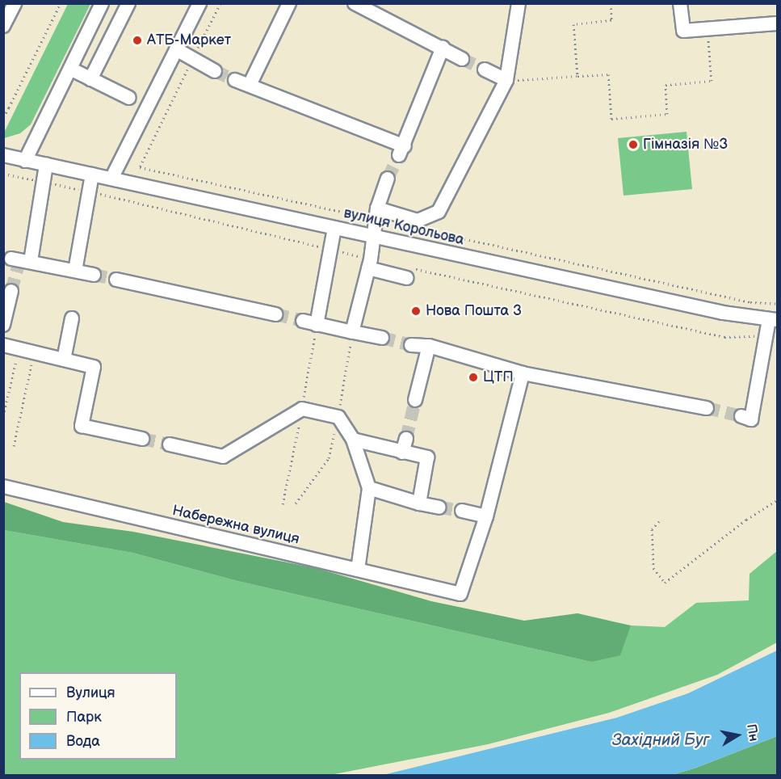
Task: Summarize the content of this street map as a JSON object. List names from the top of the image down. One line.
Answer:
{"streets":{"street":["вулиця Корольова","Набережна вулиця"]},"water":["Західний Буг"],"places":["АТБ-Маркет","Гімназія №3","Нова Пошта 3","ЦТП"],"legend":["Вулиця","Парк","Вода"],"north":"right"}
